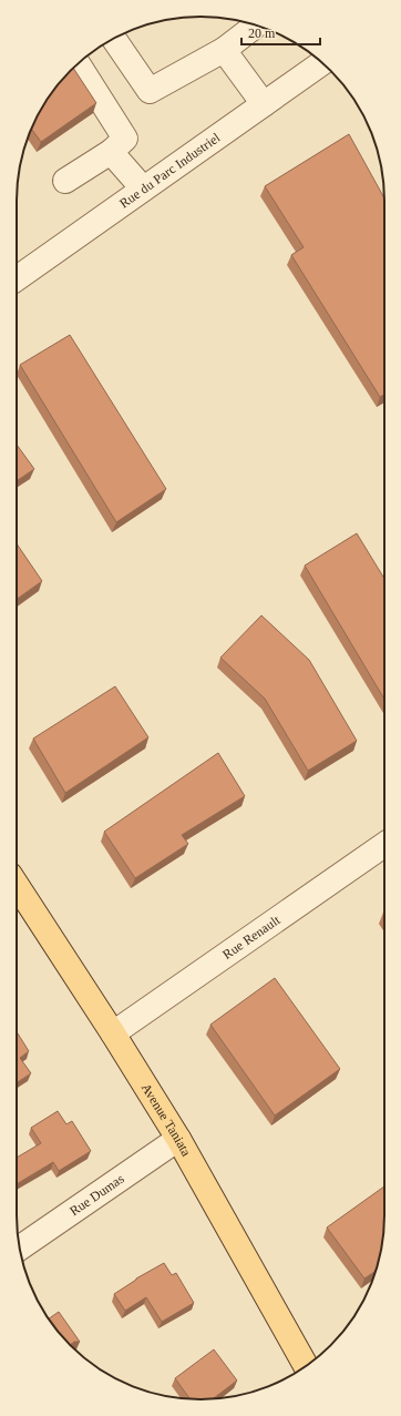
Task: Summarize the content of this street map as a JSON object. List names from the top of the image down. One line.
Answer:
{"streets":{"main road":["Avenue Taniata"],"street":["Rue du Parc Industriel","Rue Renault","Rue Dumas"]},"crossings":[["Rue Renault","Avenue Taniata"],["Avenue Taniata","Rue Dumas"]],"scale_bar":"20 m"}
